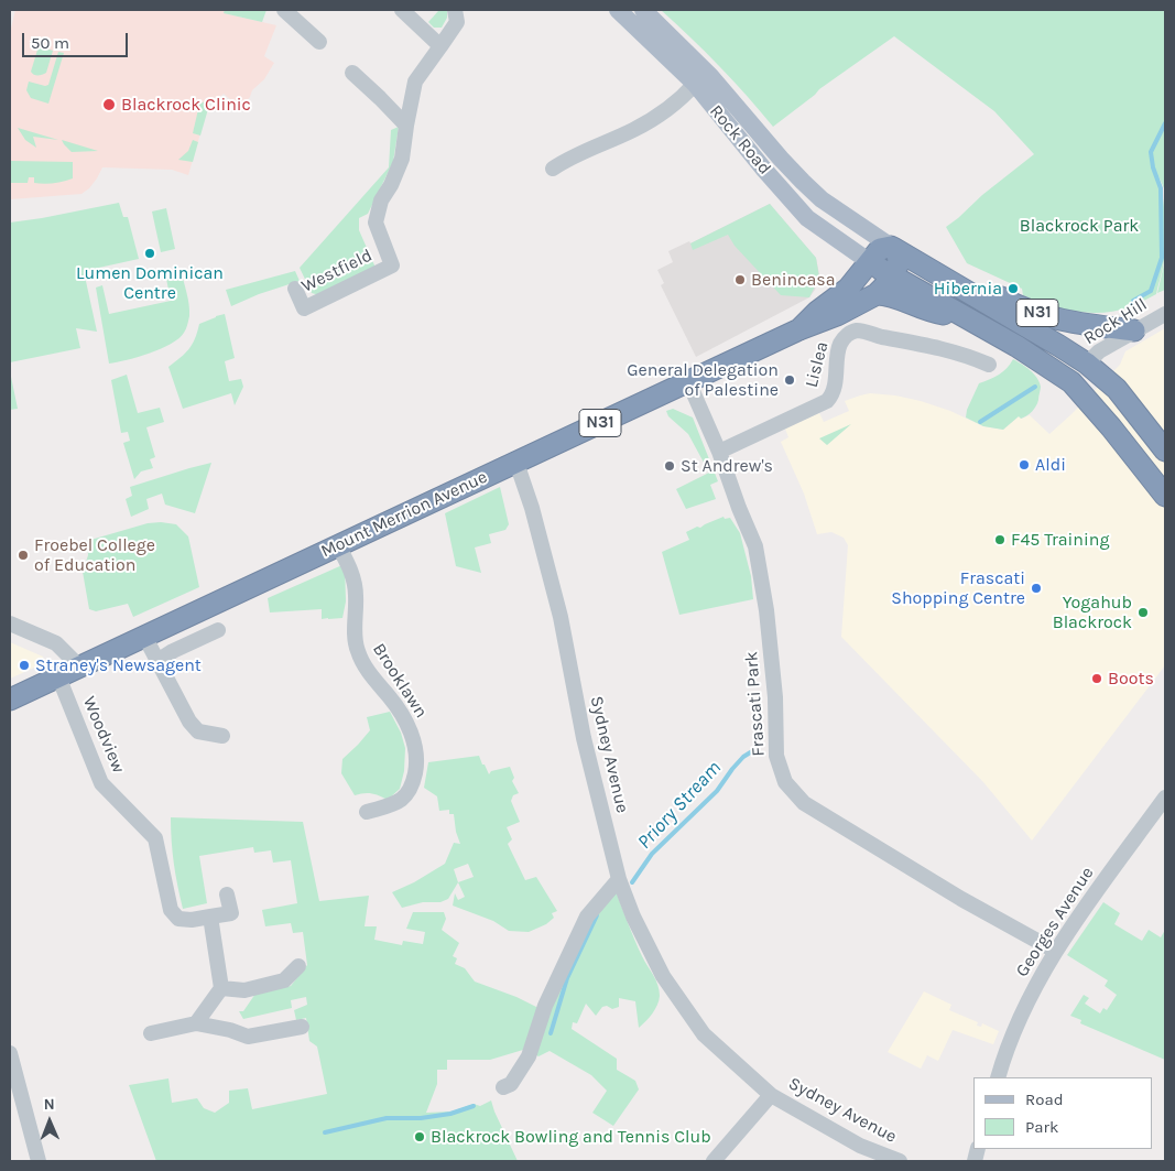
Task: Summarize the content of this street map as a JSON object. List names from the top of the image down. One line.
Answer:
{"streets":{"highway":["N31","Mount Merrion Avenue"],"main road":["Rock Road"],"street":["Westfield","Rock Hill","Lislea","Brooklawn","Frascati Park","Woodview","Sydney Avenue","Georges Avenue"]},"crossings":[["Rock Road","N31"],["Rock Road","Mount Merrion Avenue"],["N31","Rock Hill"],["N31","Mount Merrion Avenue"],["Lislea","Frascati Park"],["Mount Merrion Avenue","Brooklawn"],["Mount Merrion Avenue","Frascati Park"],["Mount Merrion Avenue","Woodview"],["Mount Merrion Avenue","Sydney Avenue"],["Frascati Park","Georges Avenue"]],"water":["Priory Stream"],"parks":["Blackrock Park"],"places":["Blackrock Clinic","Lumen Dominican Centre","Benincasa","Hibernia","General Delegation of Palestine","Aldi","St Andrew's","F45 Training","Froebel College of Education","Frascati Shopping Centre","Yogahub Blackrock","Straney's Newsagent","Boots","Blackrock Bowling and Tennis Club"],"legend":["Road","Park"],"scale_bar":"50 m","north":"top"}
